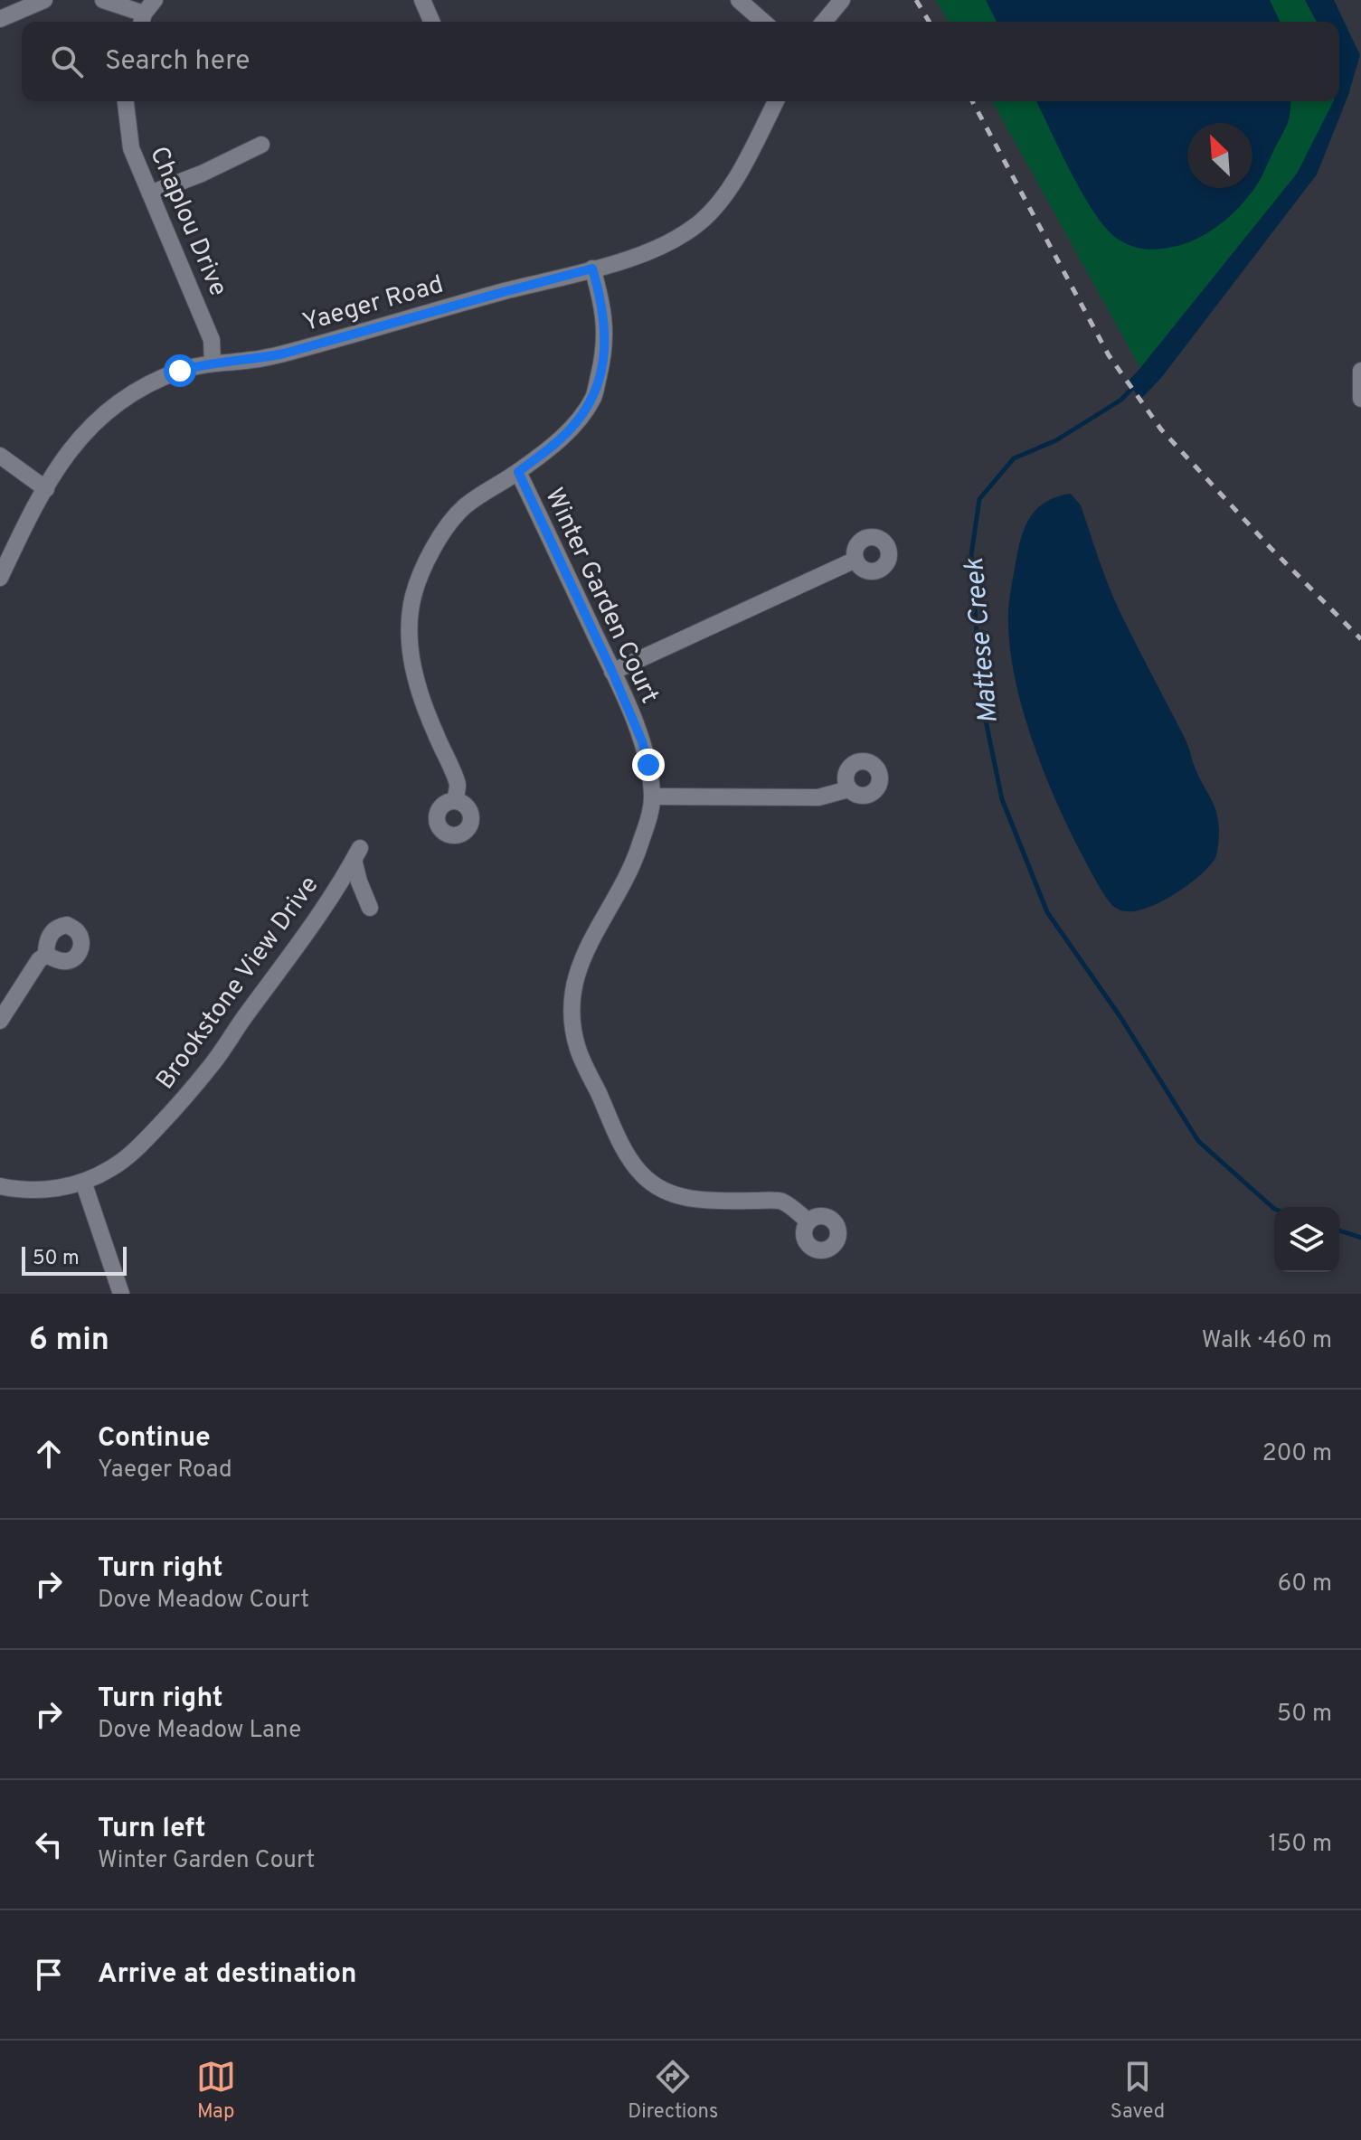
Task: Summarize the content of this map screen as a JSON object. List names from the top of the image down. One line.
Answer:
{"streets":{"street":["Chaplou Drive","Yaeger Road","Winter Garden Court","Brookstone View Drive"]},"crossings":[["Chaplou Drive","Yaeger Road"]],"water":["Mattese Creek"],"scale_bar":"50 m","north":"top left","page":{"search":"Search here","scale":"50 m","heading":["6 min","Walk · 460 m"],"list":[["Continue","Yaeger Road","200 m"],["Turn right","Dove Meadow Court","60 m"],["Turn right","Dove Meadow Lane","50 m"],["Turn left","Winter Garden Court","150 m"],"Arrive at destination"],"nav":["Map","Directions","Saved"]}}
